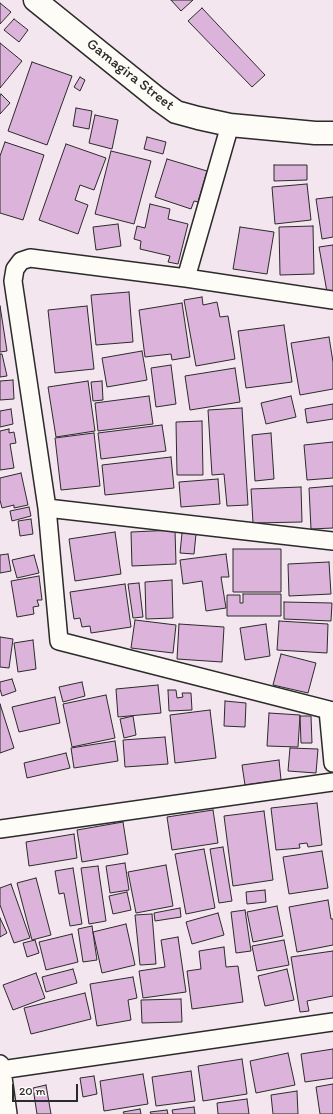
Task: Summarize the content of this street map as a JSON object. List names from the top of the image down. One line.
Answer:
{"streets":{"street":["Gamagira Street"]},"scale_bar":"20 m"}
